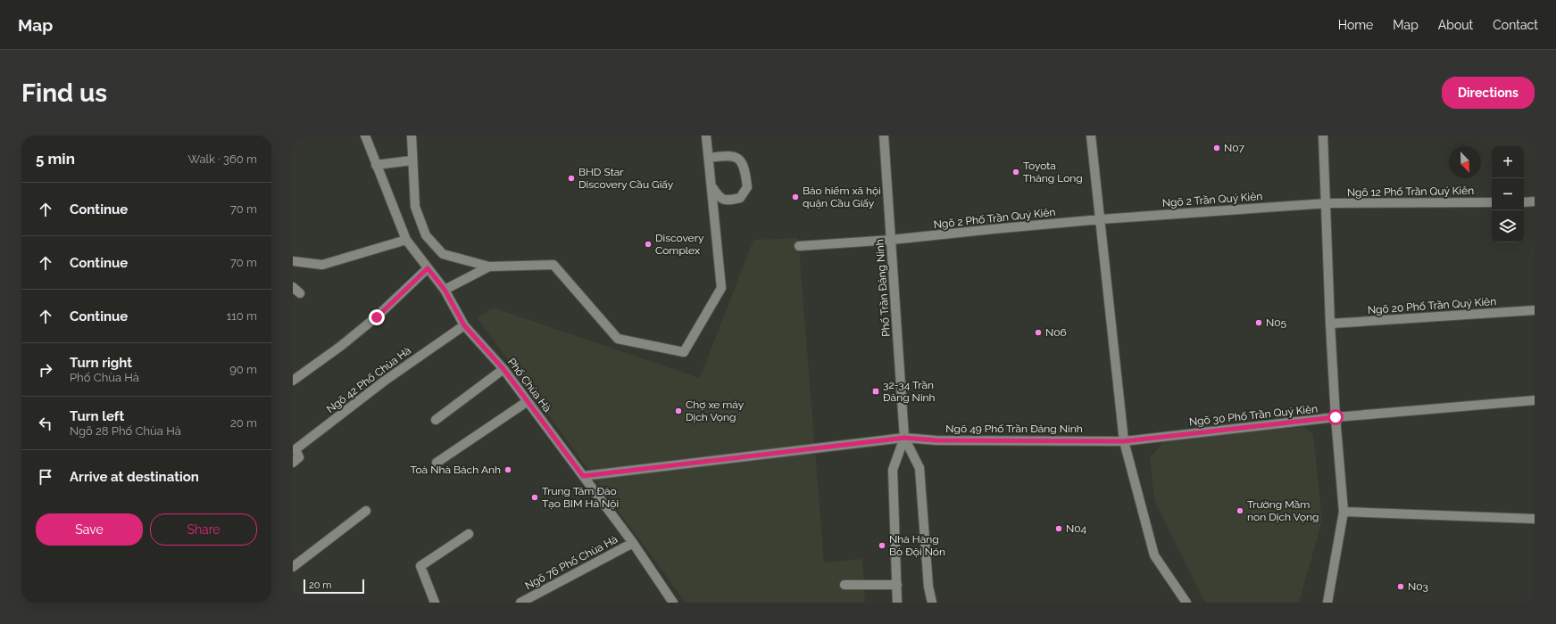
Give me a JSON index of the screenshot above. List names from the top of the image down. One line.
{"streets":{"street":["Ngõ 12 Phố Trần Quý Kiên","Ngõ 2 Trần Quý Kiên","Ngõ 2 Phố Trần Quý Kiên","Phố Trần Đăng Ninh","Ngõ 20 Phố Trần Quý Kiên","Ngõ 42 Phố Chùa Hà","Phố Chùa Hà","Ngõ 30 Phố Trần Quý Kiên","Ngõ 49 Phố Trần Đăng Ninh","Ngõ 76 Phố Chùa Hà"]},"crossings":[["Ngõ 12 Phố Trần Quý Kiên","Ngõ 2 Trần Quý Kiên"],["Ngõ 2 Trần Quý Kiên","Ngõ 2 Phố Trần Quý Kiên"],["Ngõ 2 Phố Trần Quý Kiên","Phố Trần Đăng Ninh"],["Phố Trần Đăng Ninh","Ngõ 49 Phố Trần Đăng Ninh"],["Ngõ 42 Phố Chùa Hà","Phố Chùa Hà"],["Phố Chùa Hà","Ngõ 49 Phố Trần Đăng Ninh"],["Phố Chùa Hà","Ngõ 76 Phố Chùa Hà"],["Ngõ 30 Phố Trần Quý Kiên","Ngõ 49 Phố Trần Đăng Ninh"]],"places":{"other":["N07","Toyota Thăng Long","BHD Star Discovery Cầu Giấy","Bảo hiểm xã hội quận Cầu Giấy","Discovery Complex","N05","N06","Chợ xe máy Dịch Vọng","Toà Nhà Bách Anh","Trung Tâm Đào Tạo BIM Hà Nội","Trường Mầm non Dịch Vọng","N04","Nhà Hàng Bò Đội Nón","N03"],"transit":["32-34 Trần Đăng Ninh"]},"scale_bar":"20 m","north":"bottom right","page":{"header":"Map","nav":["Home","Map","About","Contact"],"buttons":["Directions",["Save","Share"]],"title":"Find us","heading":["5 min","Walk · 360 m"],"map_buttons":["+","−"],"list":[["Continue","70 m"],["Continue","70 m"],["Continue","110 m"],["Turn right","Phố Chùa Hà","90 m"],["Turn left","Ngõ 28 Phố Chùa Hà","20 m"],"Arrive at destination"],"scale":"20 m"}}
